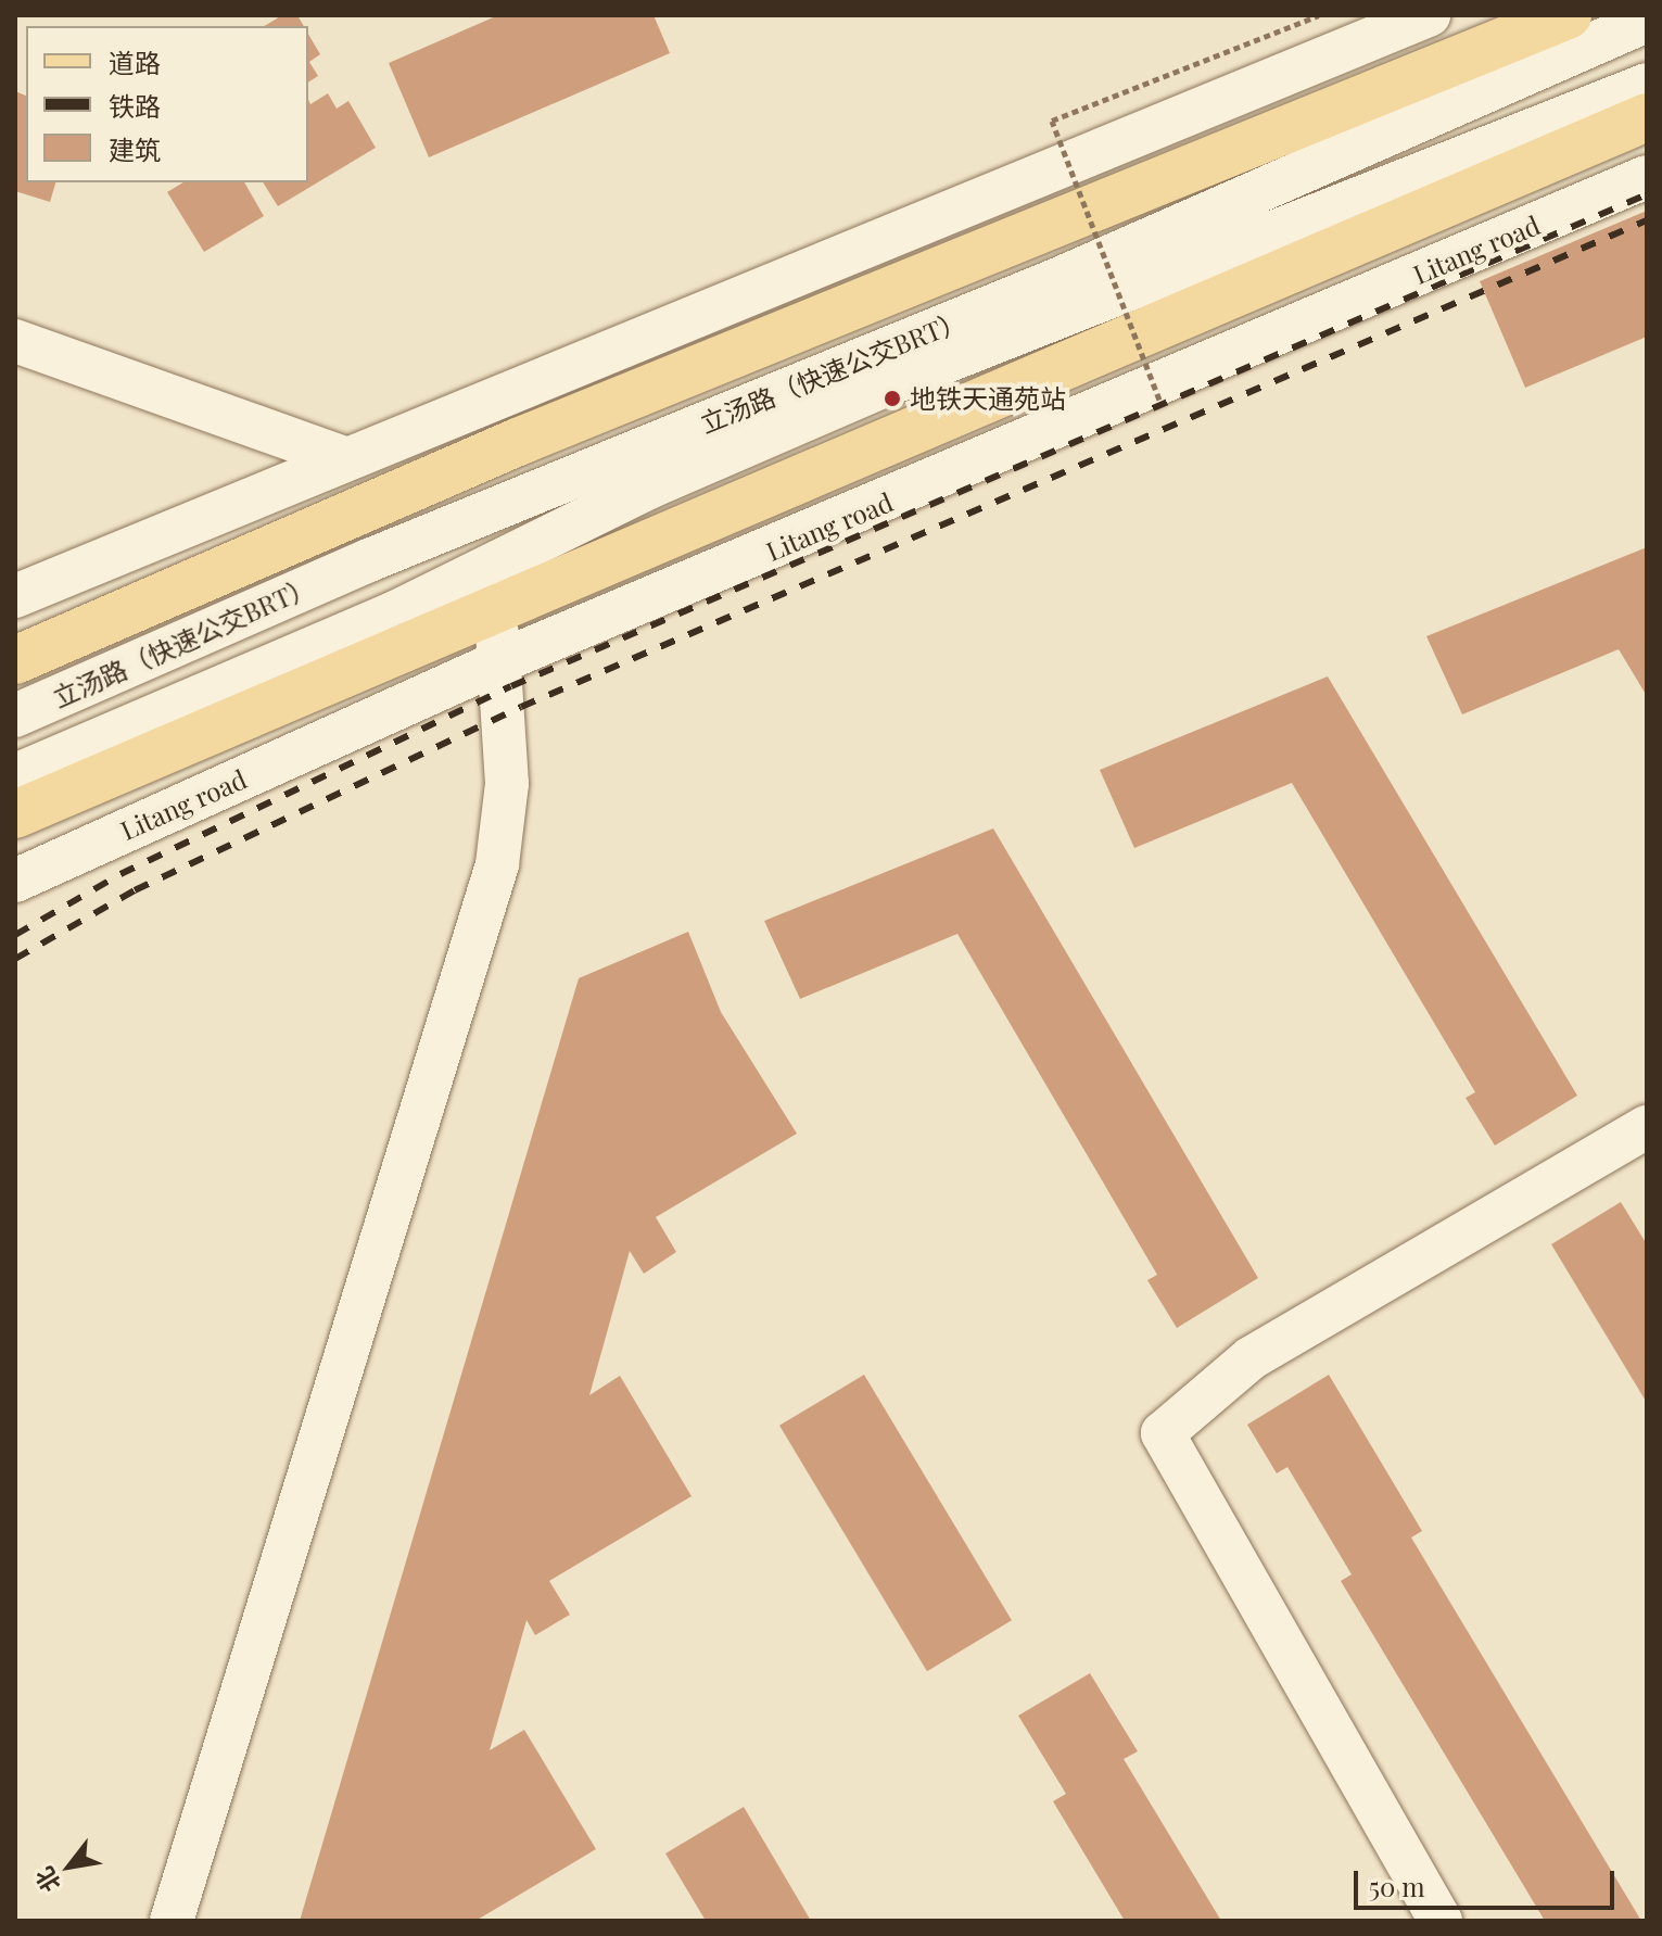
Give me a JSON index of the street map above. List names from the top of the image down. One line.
{"streets":{"street":["Litang road","立汤路（快速公交BRT）"]},"places":["地铁天通苑站"],"legend":["道路","铁路","建筑"],"scale_bar":"50 m","north":"bottom left"}
